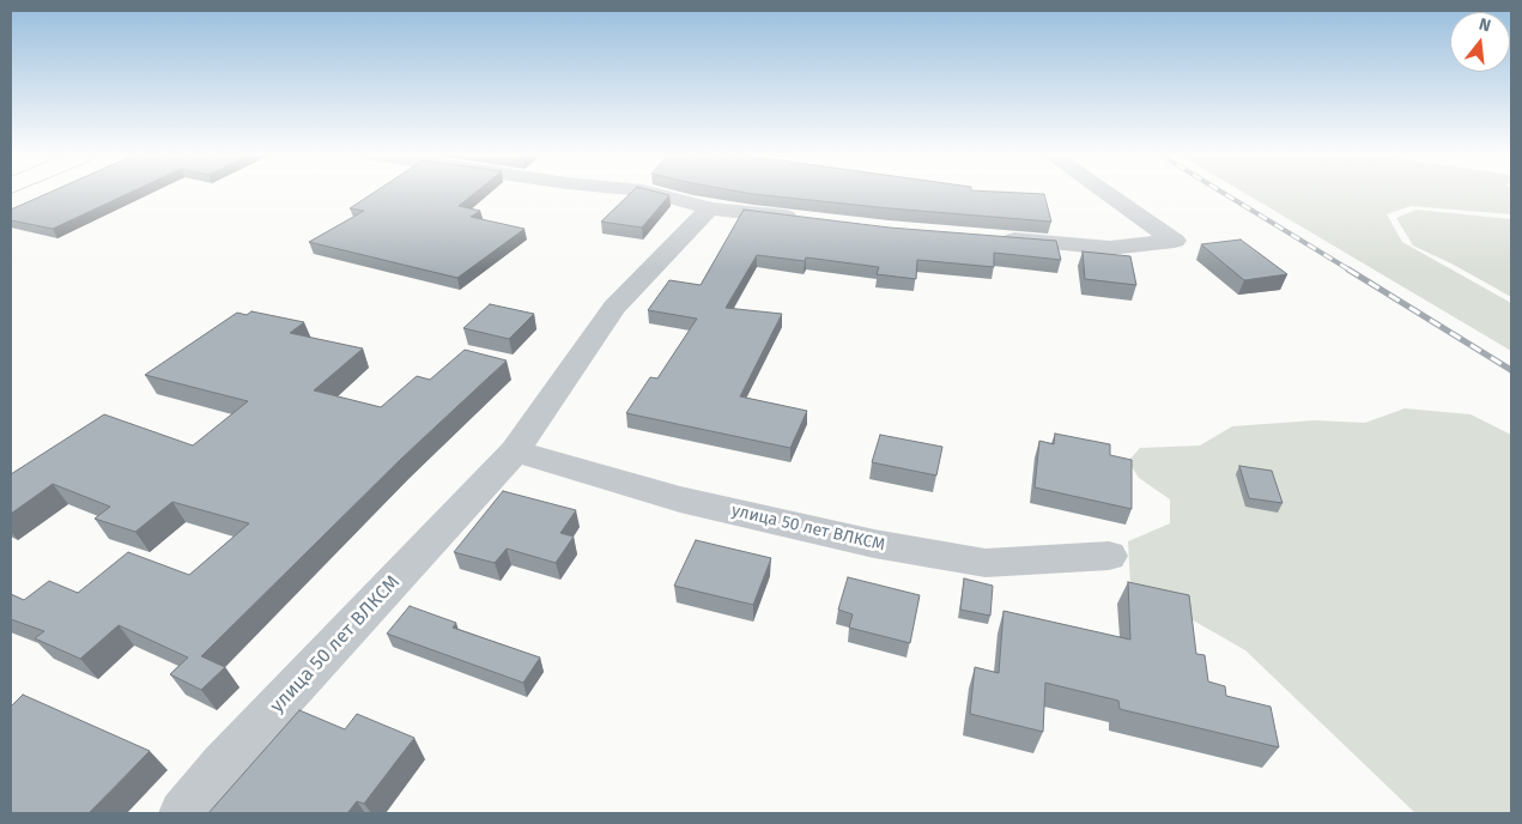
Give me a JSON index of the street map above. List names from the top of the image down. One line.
{"streets":{"street":["улица 50 лет ВЛКСМ"]},"north":"top"}
